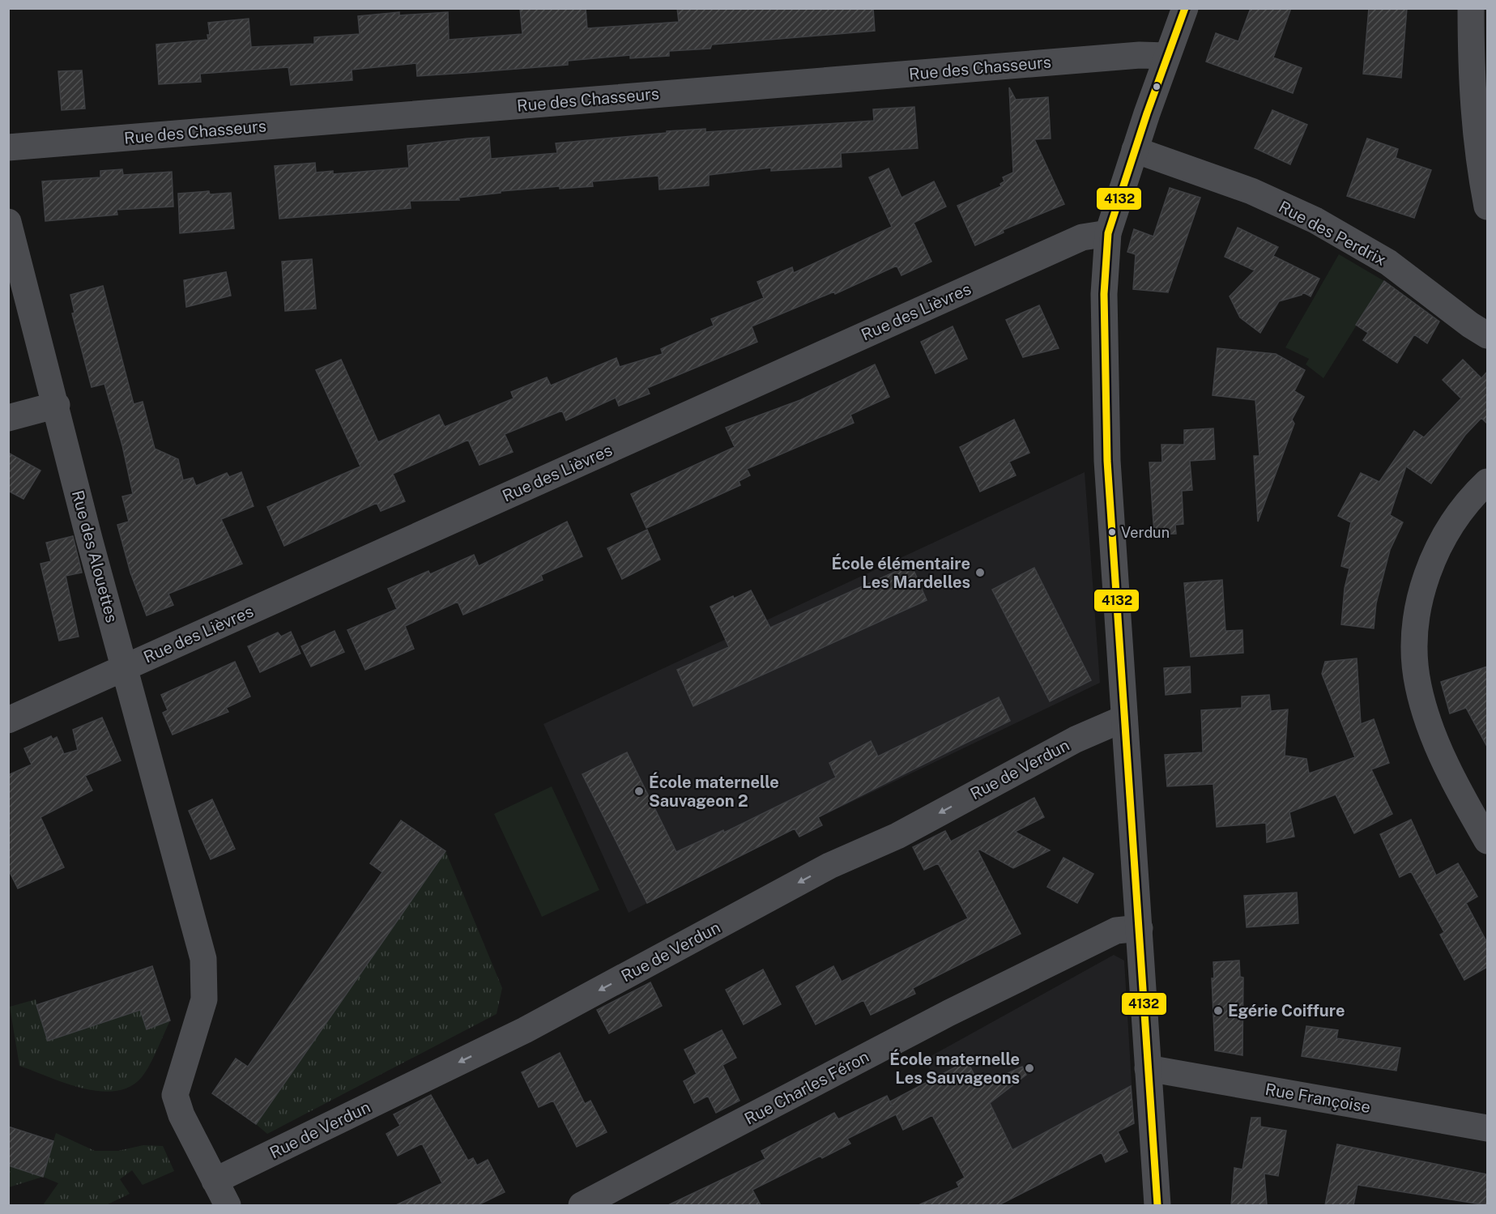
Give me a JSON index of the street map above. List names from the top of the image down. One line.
{"streets":{"street":["Rue des Chasseurs","Rue des Perdrix","Rue des Lièvres","Rue des Alouettes","Rue de Verdun","Rue Charles Féron","Rue Françoise"]},"crossings":[["Rue des Lièvres","Rue des Alouettes"],["Rue des Alouettes","Rue de Verdun"]],"one_way":["Rue de Verdun"],"places":["Verdun","École élémentaire Les Mardelles","École maternelle Sauvageon 2","Egérie Coiffure","École maternelle Les Sauvageons"],"lines":["transit line 4132"]}
